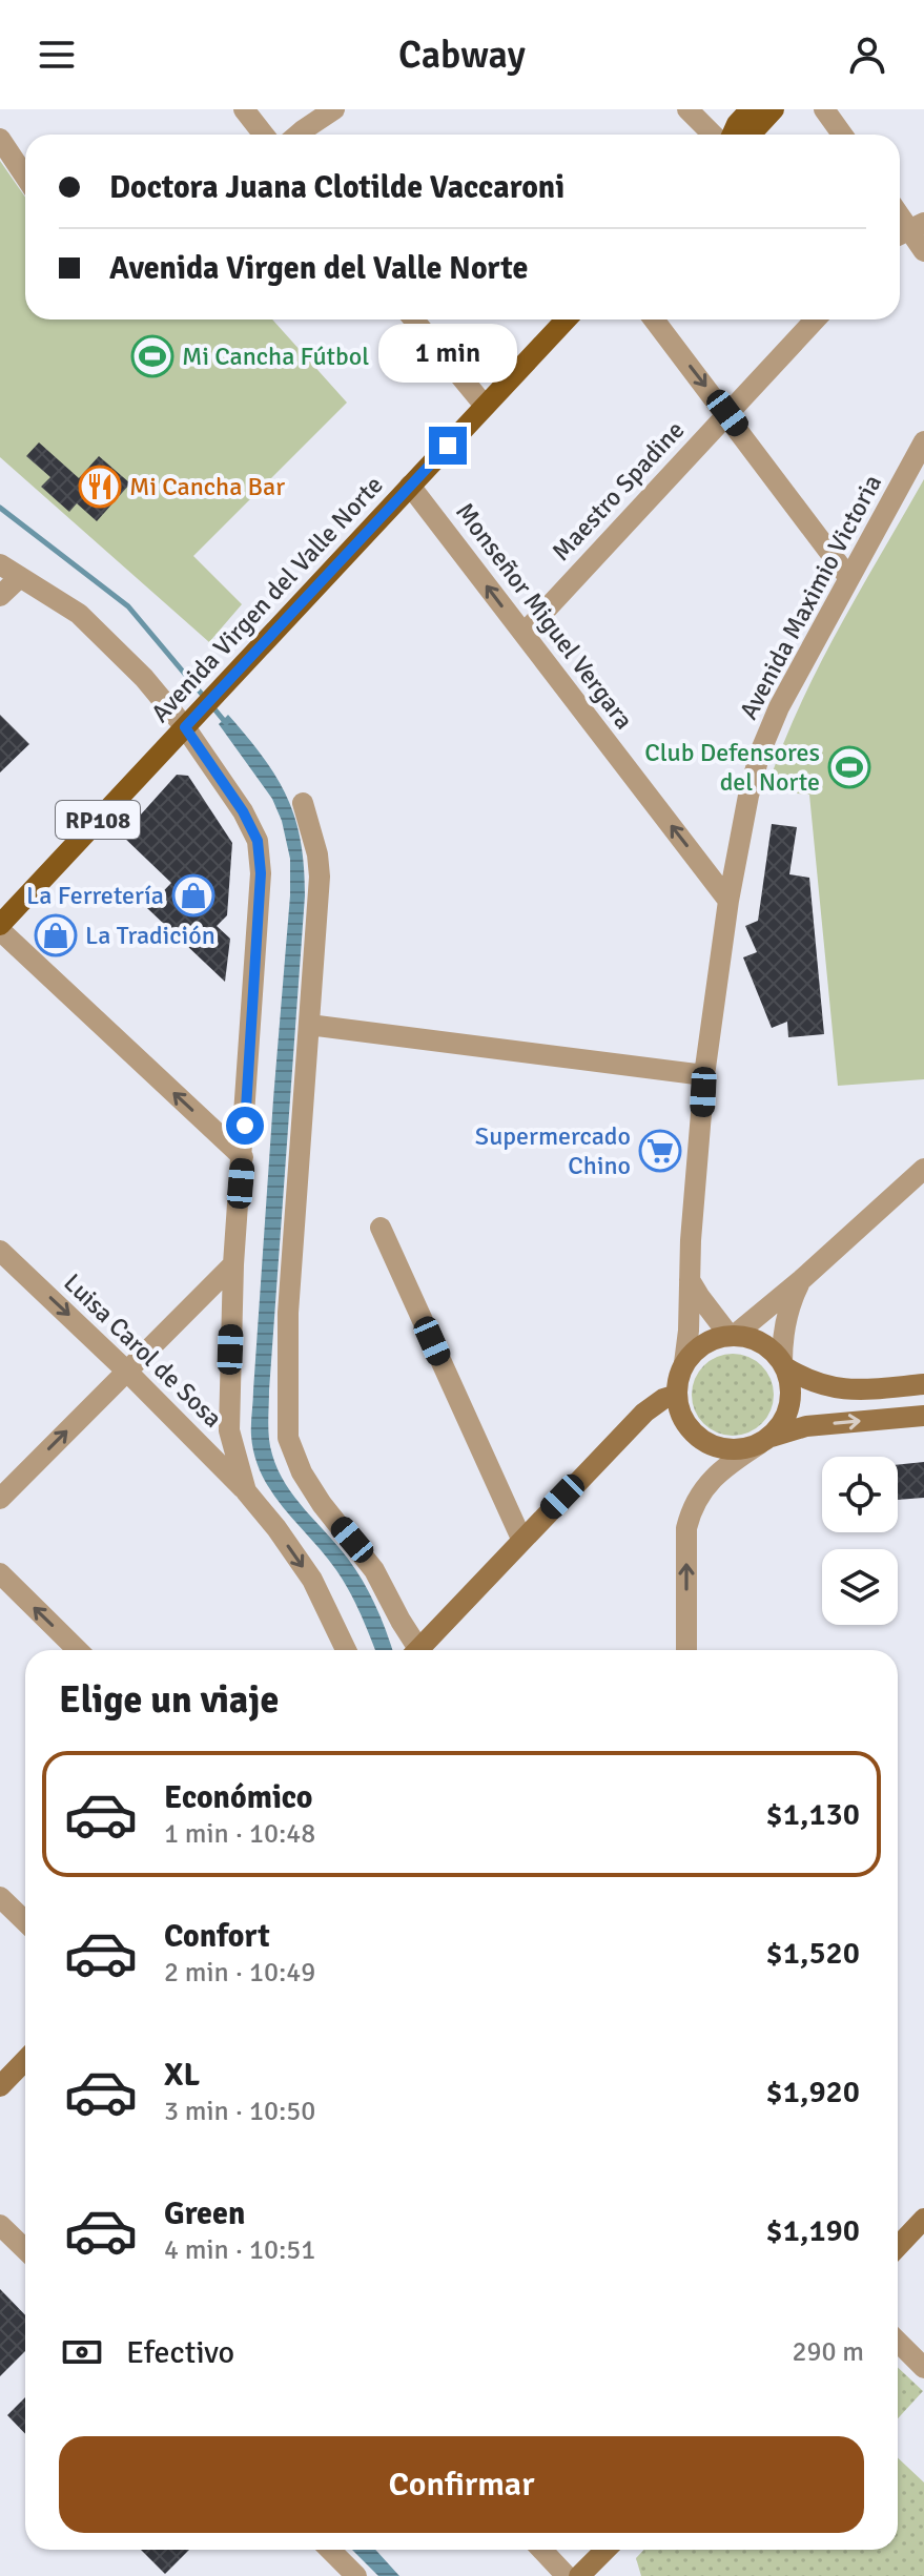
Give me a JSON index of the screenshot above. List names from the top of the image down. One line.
{"streets":{"main road":["Avenida Virgen del Valle Norte","RP108"],"street":["Maestro Spadine","Avenida Maximio Victoria","Monseñor Miguel Vergara","Luisa Carol de Sosa"]},"crossings":[["Maestro Spadine","Monseñor Miguel Vergara"],["Avenida Maximio Victoria","Monseñor Miguel Vergara"],["Avenida Virgen del Valle Norte","Monseñor Miguel Vergara"]],"one_way":["Monseñor Miguel Vergara","Luisa Carol de Sosa"],"places":{"sports":["Mi Cancha Fútbol","Club Defensores del Norte"],"restaurant":["Mi Cancha Bar"],"shop":["La Ferretería","La Tradición"],"supermarket":["Supermercado Chino"]},"page":{"header":"Cabway","banner":["Doctora Juana Clotilde Vaccaroni","Avenida Virgen del Valle Norte"],"bubble":"1 min","heading":"Elige un viaje","list":[{"name":"Económico","note":"1 min · 10:48","value":"$1,130"},{"name":"Confort","note":"2 min · 10:49","value":"$1,520"},{"name":"XL","note":"3 min · 10:50","value":"$1,920"},{"name":"Green","note":"4 min · 10:51","value":"$1,190"}],"pay":["Efectivo","290 m"],"buttons":"Confirmar"}}
